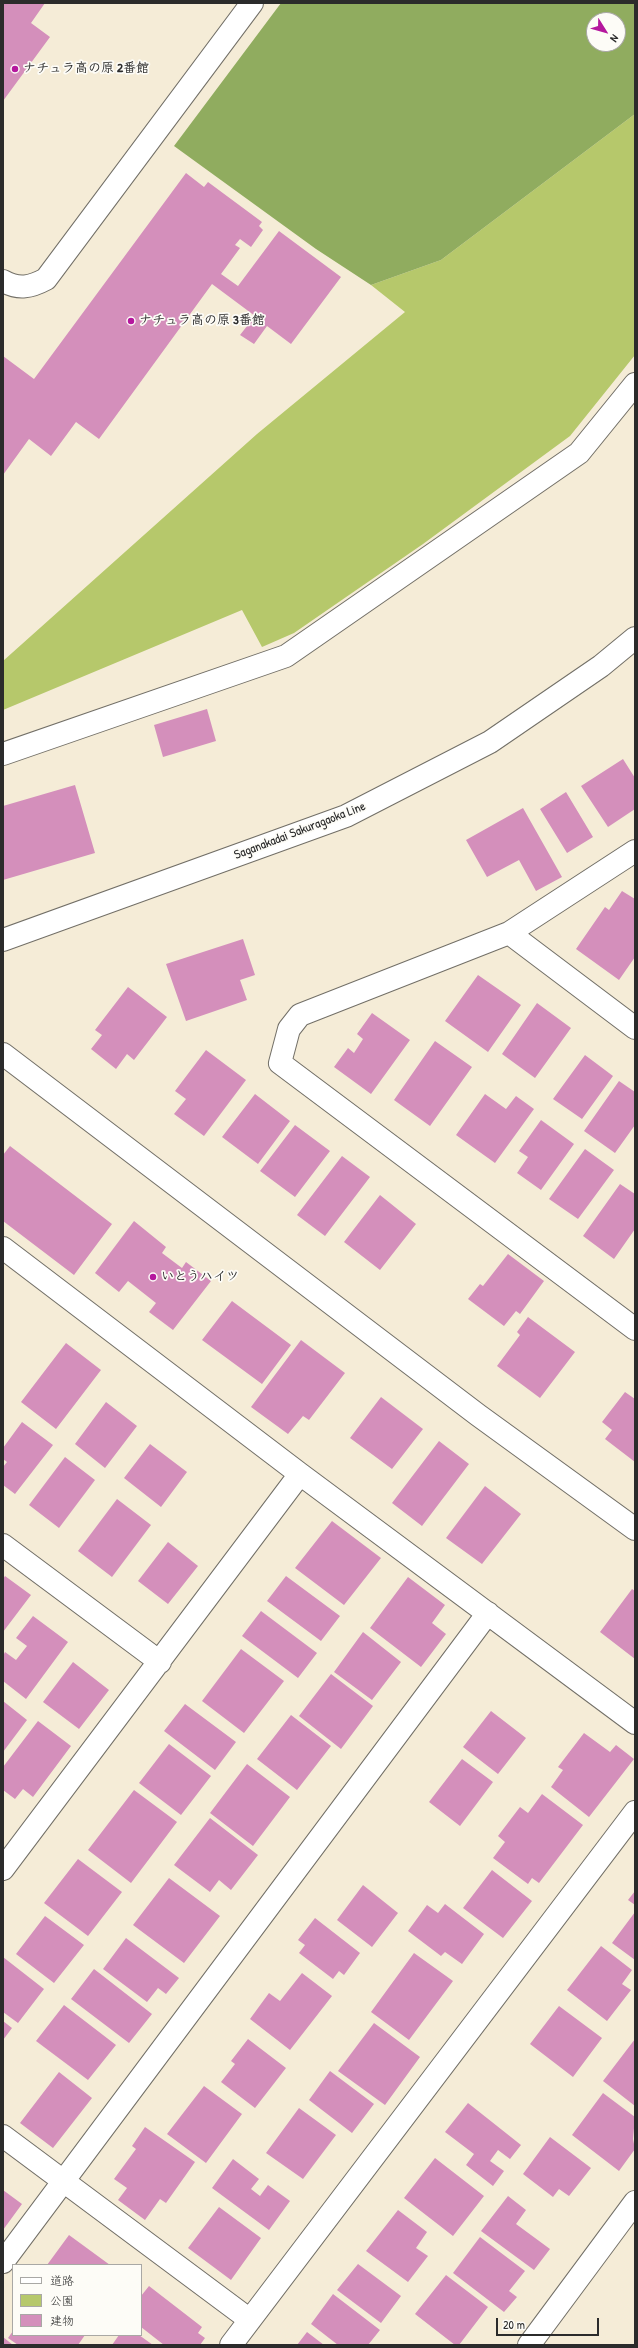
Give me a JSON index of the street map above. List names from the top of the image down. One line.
{"streets":{"street":["Saganakadai Sakuragaoka Line"]},"places":["ナチュラ高の原 2番館","ナチュラ高の原 3番館","いとうハイツ"],"legend":["道路","公園","建物"],"scale_bar":"20 m","north":"bottom right"}
